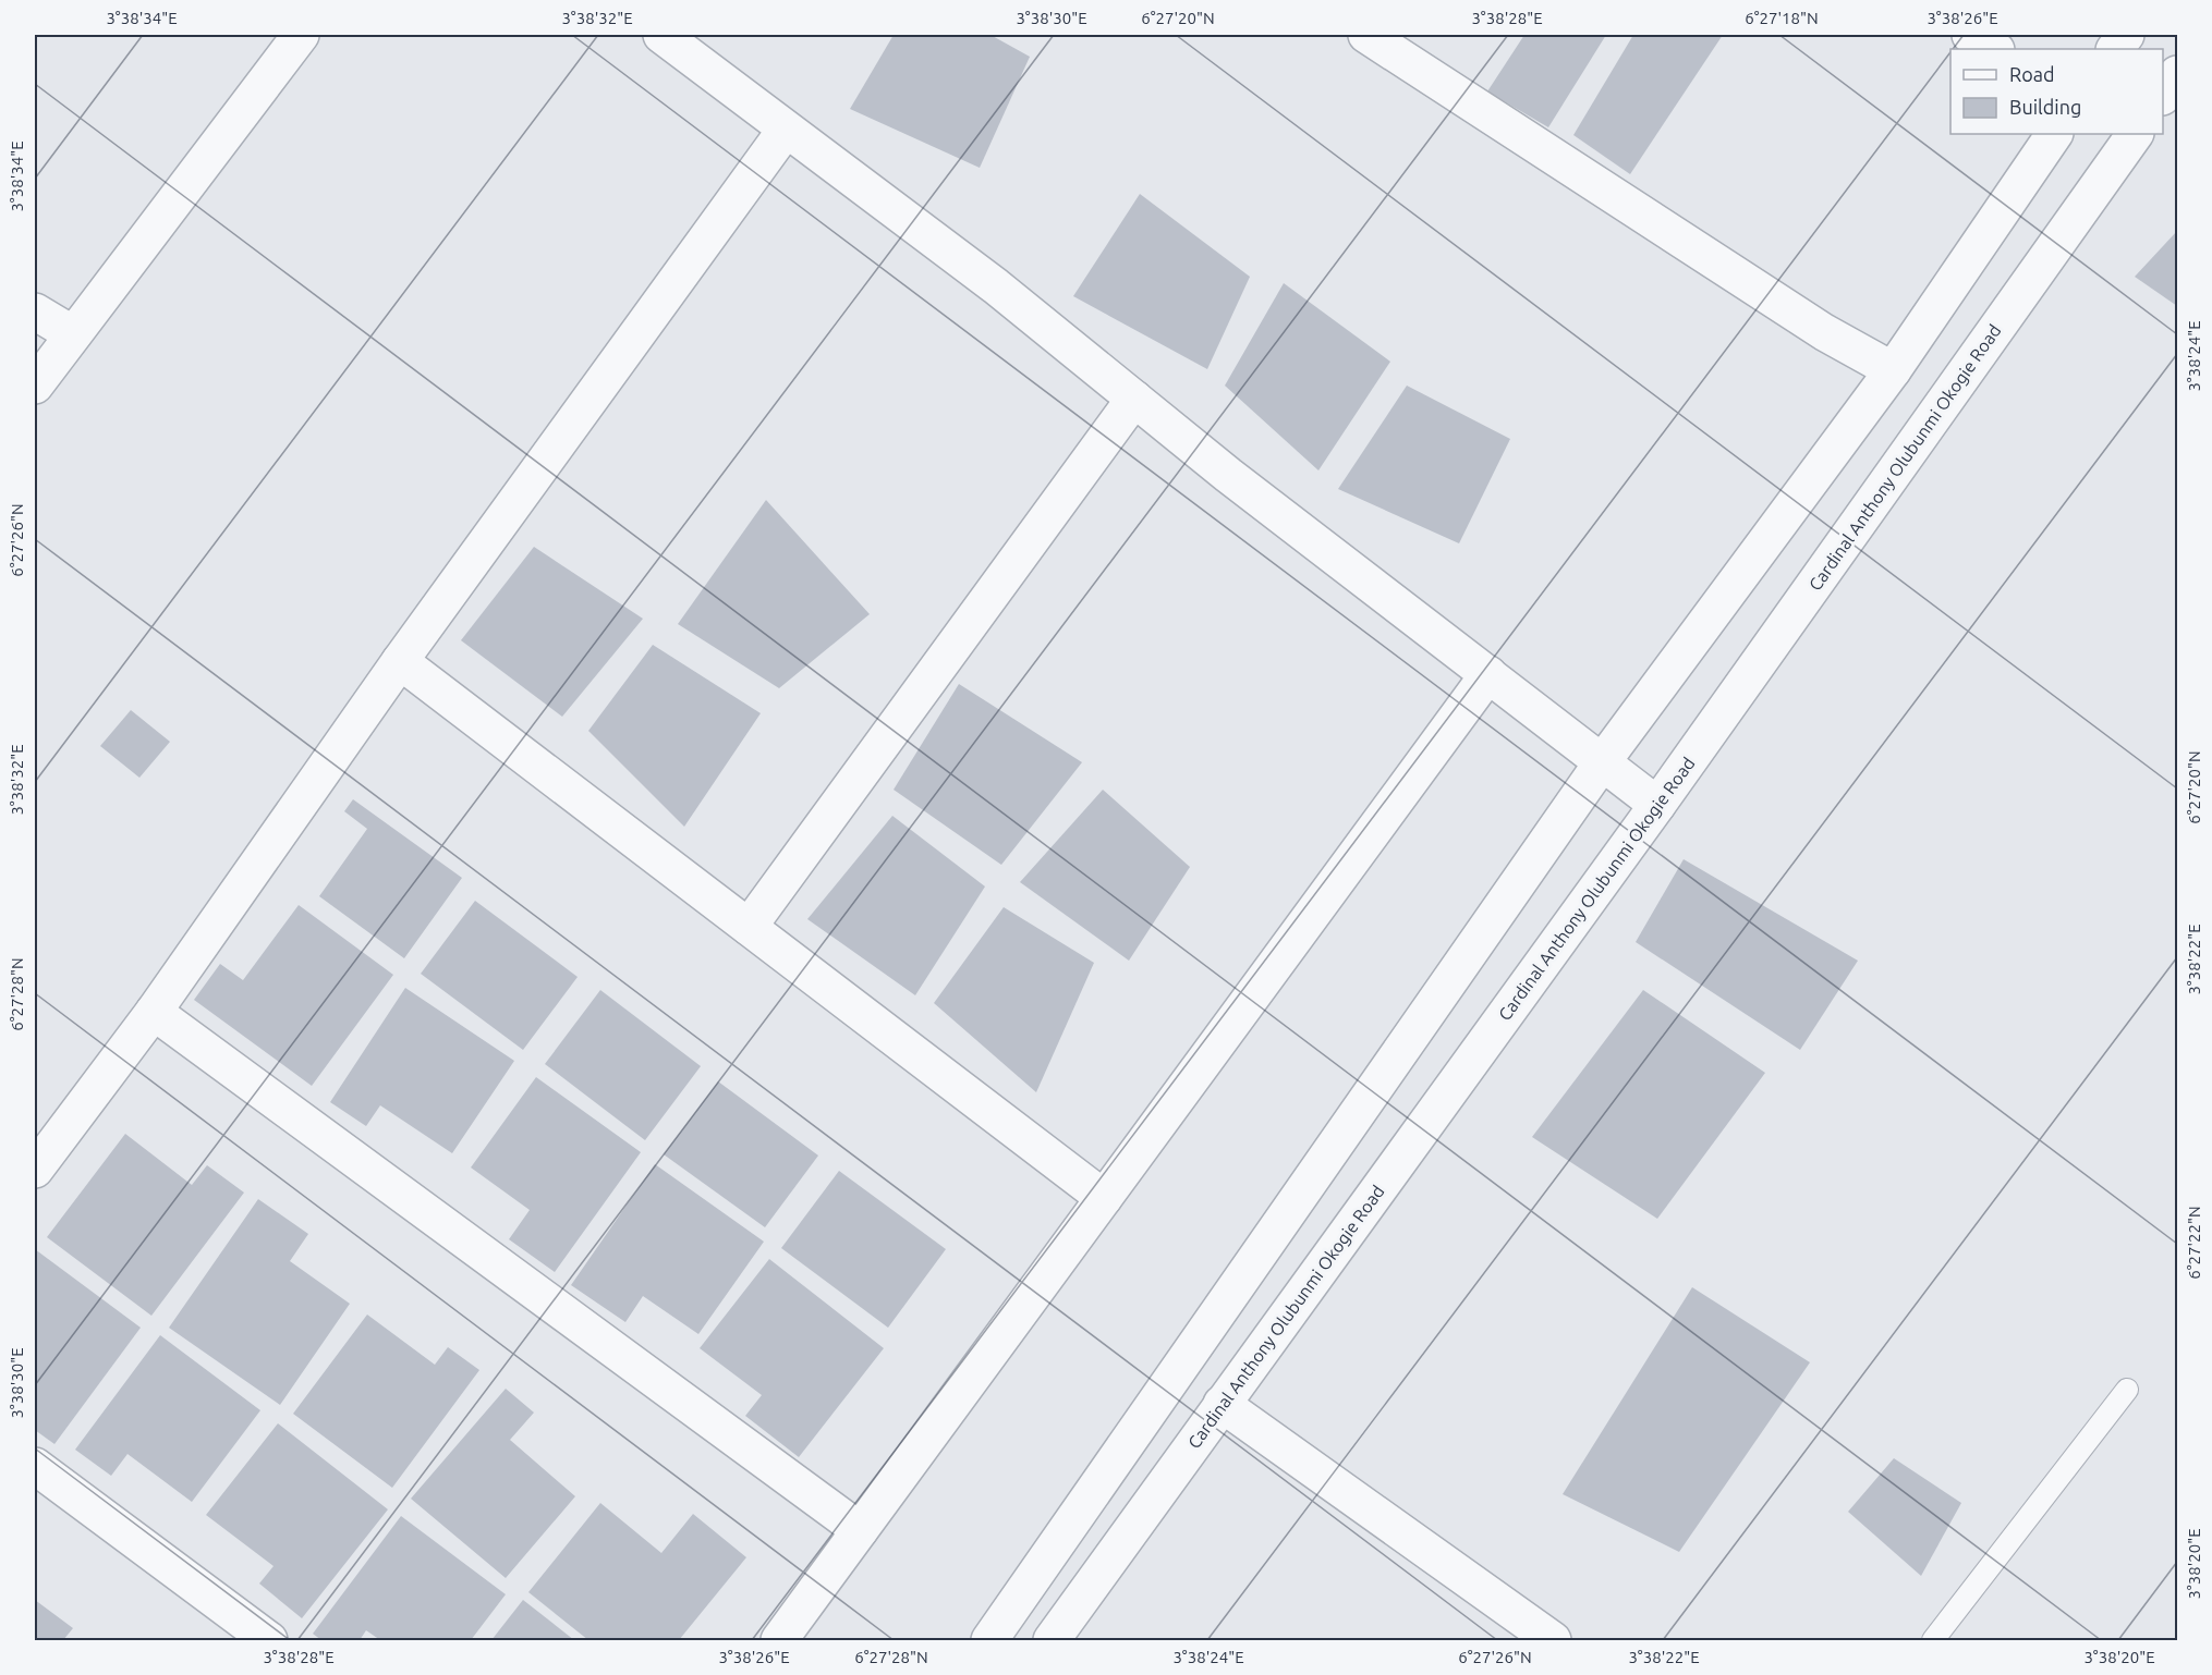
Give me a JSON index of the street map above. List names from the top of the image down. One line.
{"streets":{"street":["Cardinal Anthony Olubunmi Okogie Road"]},"legend":["Road","Building"],"coordinates":["3°38'34\"E","3°38'32\"E","3°38'30\"E","6°27'20\"N","3°38'28\"E","6°27'18\"N","3°38'26\"E","3°38'24\"E","6°27'26\"N","3°38'22\"E","6°27'28\"N","6°27'22\"N","3°38'20\"E"]}
